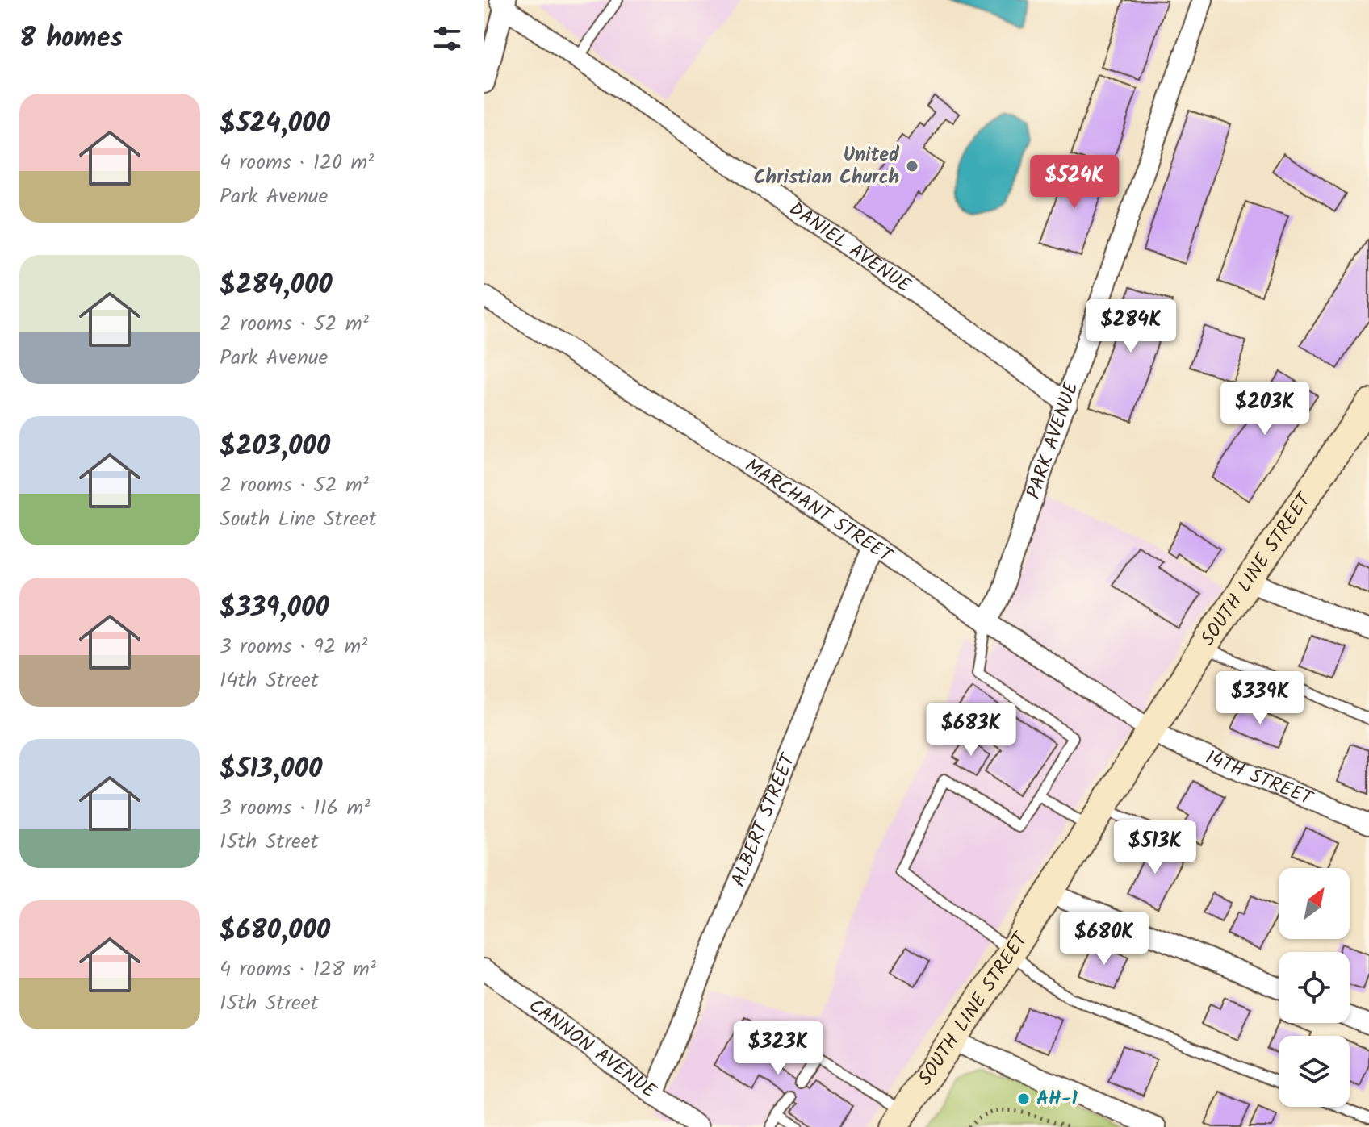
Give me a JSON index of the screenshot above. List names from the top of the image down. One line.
{"streets":{"main road":["SOUTH LINE STREET"],"street":["DANIEL AVENUE","PARK AVENUE","MARCHANT STREET","14TH STREET","ALBERT STREET","CANNON AVENUE"]},"crossings":[["DANIEL AVENUE","PARK AVENUE"],["PARK AVENUE","MARCHANT STREET"],["MARCHANT STREET","SOUTH LINE STREET"],["MARCHANT STREET","14TH STREET"],["MARCHANT STREET","ALBERT STREET"],["SOUTH LINE STREET","14TH STREET"],["ALBERT STREET","CANNON AVENUE"]],"places":["United Christian Church","AH-1"],"north":"top right","page":{"heading":"8 homes","list":[{"name":"$524,000","note":"4 rooms · 120 m² · Park Avenue"},{"name":"$284,000","note":"2 rooms · 52 m² · Park Avenue"},{"name":"$203,000","note":"2 rooms · 52 m² · South Line Street"},{"name":"$339,000","note":"3 rooms · 92 m² · 14th Street"},{"name":"$513,000","note":"3 rooms · 116 m² · 15th Street"},{"name":"$680,000","note":"4 rooms · 128 m² · 15th Street"}],"price":["$524K","$284K","$203K","$339K","$683K","$513K","$680K","$323K"]}}
